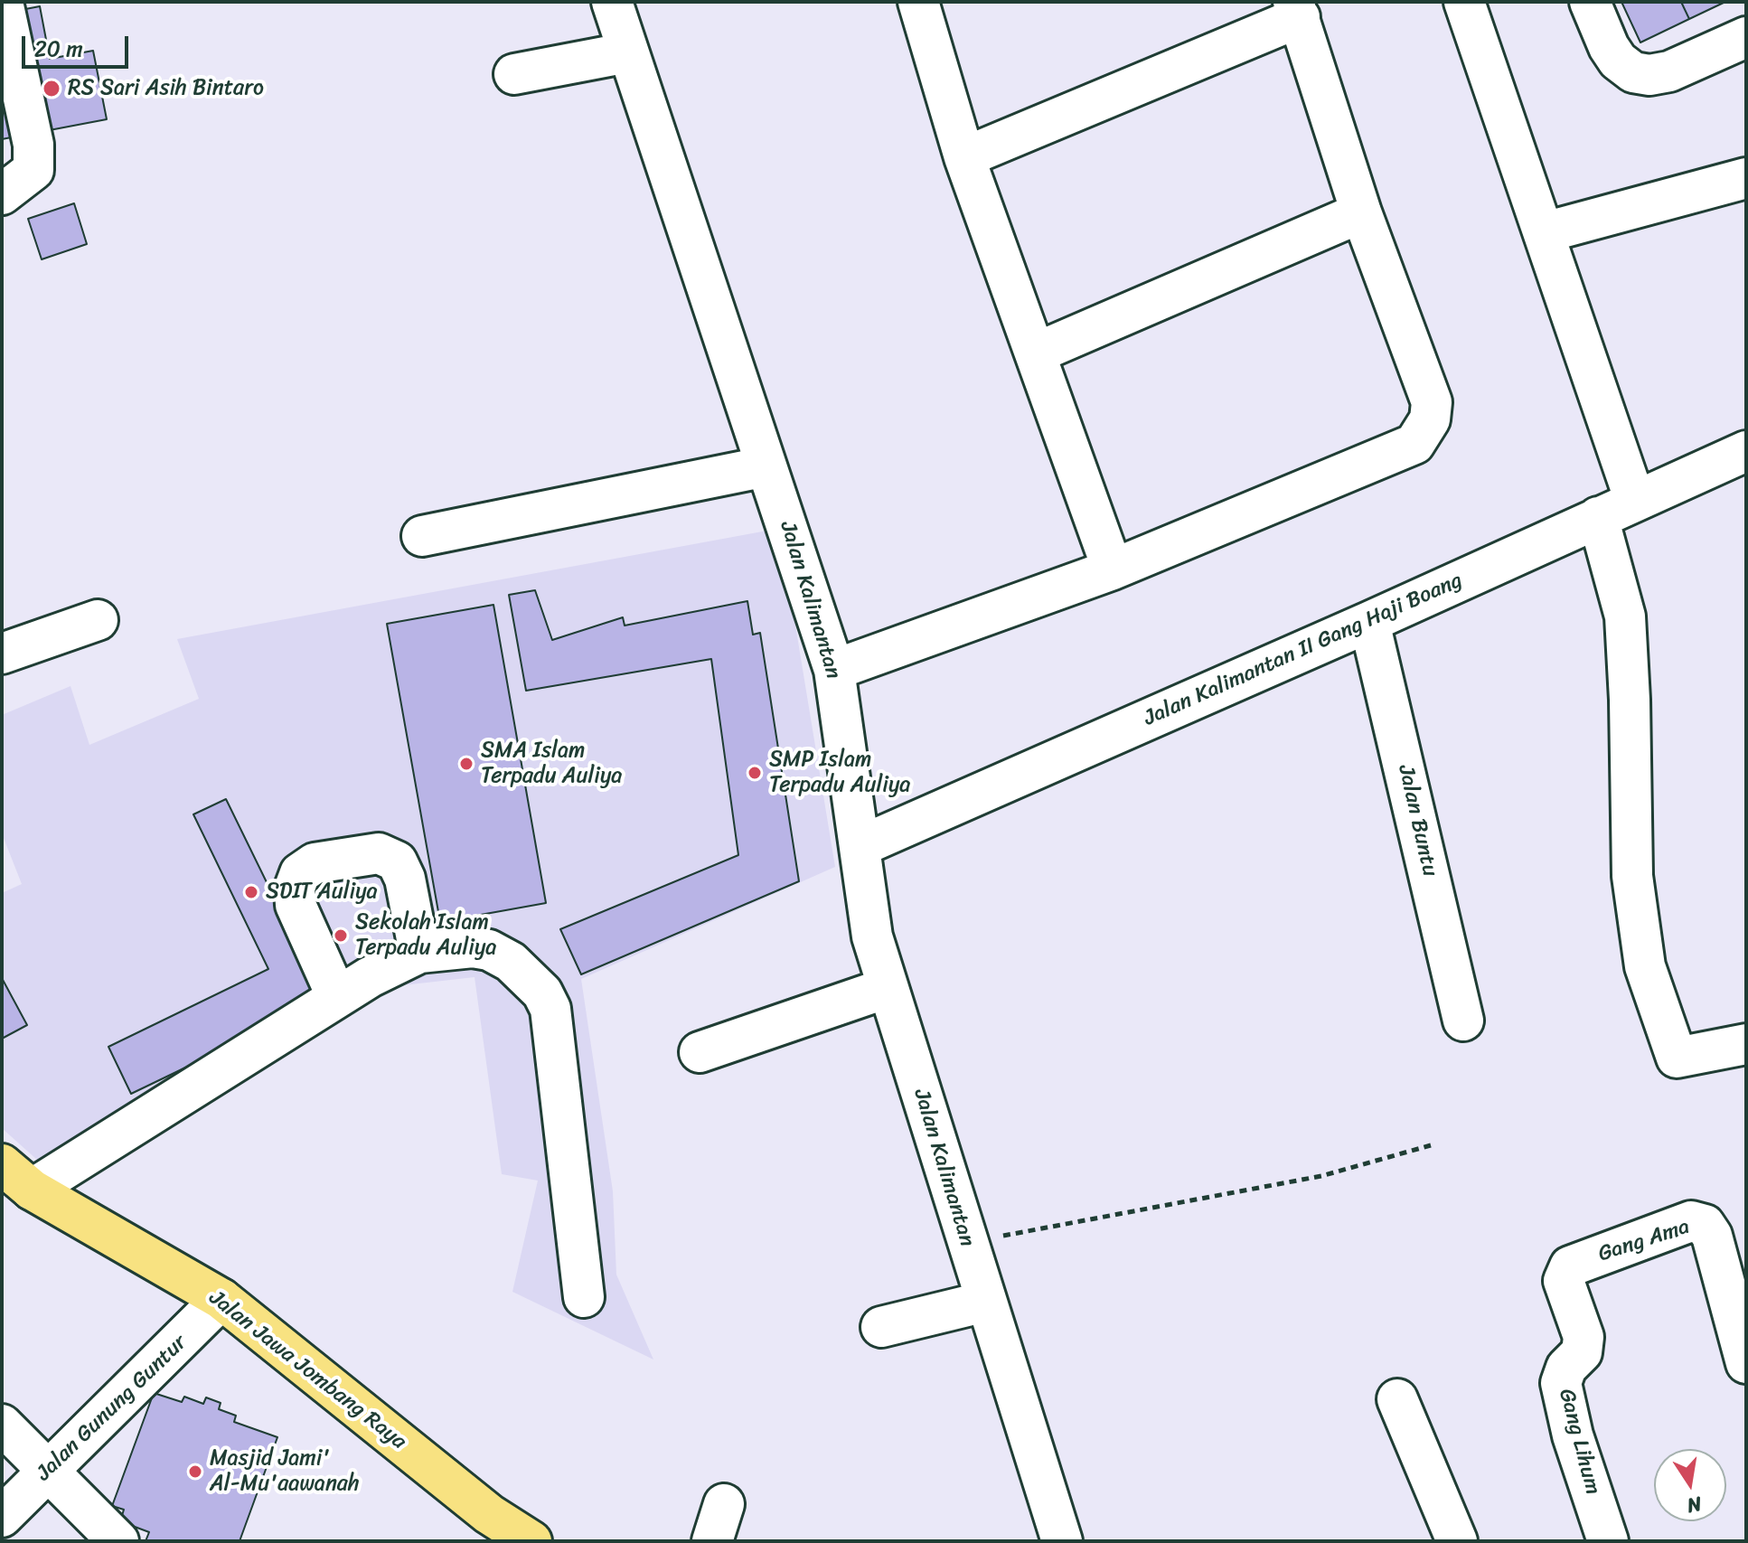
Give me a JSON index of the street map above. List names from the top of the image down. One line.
{"streets":{"main road":["Jalan Jawa Jombang Raya"],"street":["Jalan Kalimantan","Jalan Kalimantan II Gang Haji Boang","Jalan Buntu","Gang Ama","Jalan Gunung Guntur","Gang Lihum"]},"crossings":[["Jalan Kalimantan","Jalan Kalimantan II Gang Haji Boang"],["Jalan Kalimantan II Gang Haji Boang","Jalan Buntu"],["Gang Ama","Gang Lihum"],["Jalan Jawa Jombang Raya","Jalan Gunung Guntur"]],"places":["RS Sari Asih Bintaro","SMA Islam Terpadu Auliya","SMP Islam Terpadu Auliya","SDIT Auliya","Sekolah Islam Terpadu Auliya","Masjid Jami' Al-Mu'aawanah"],"scale_bar":"20 m","north":"bottom"}
